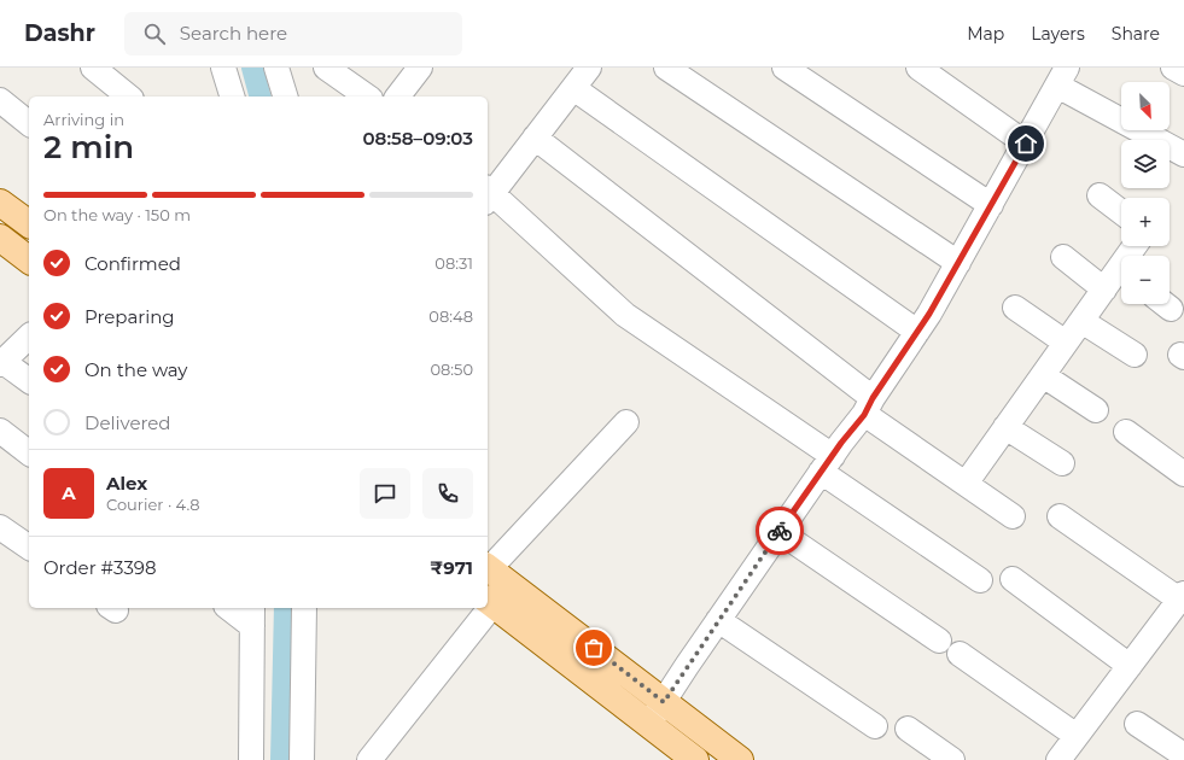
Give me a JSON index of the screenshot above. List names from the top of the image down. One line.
{"north":"bottom right","page":{"header":"Dashr","search":"Search here","nav":["Map","Layers","Share"],"map_buttons":["+","−"],"heading":["2 min","Arriving in","08:58–09:03"],"panel":["Alex","Courier · 4.8","Order #3398","₹971"],"bar":"On the way · 150 m","list":[["Confirmed","08:31"],["Preparing","08:48"],["On the way","08:50"],"Delivered"],"round":"A"}}
